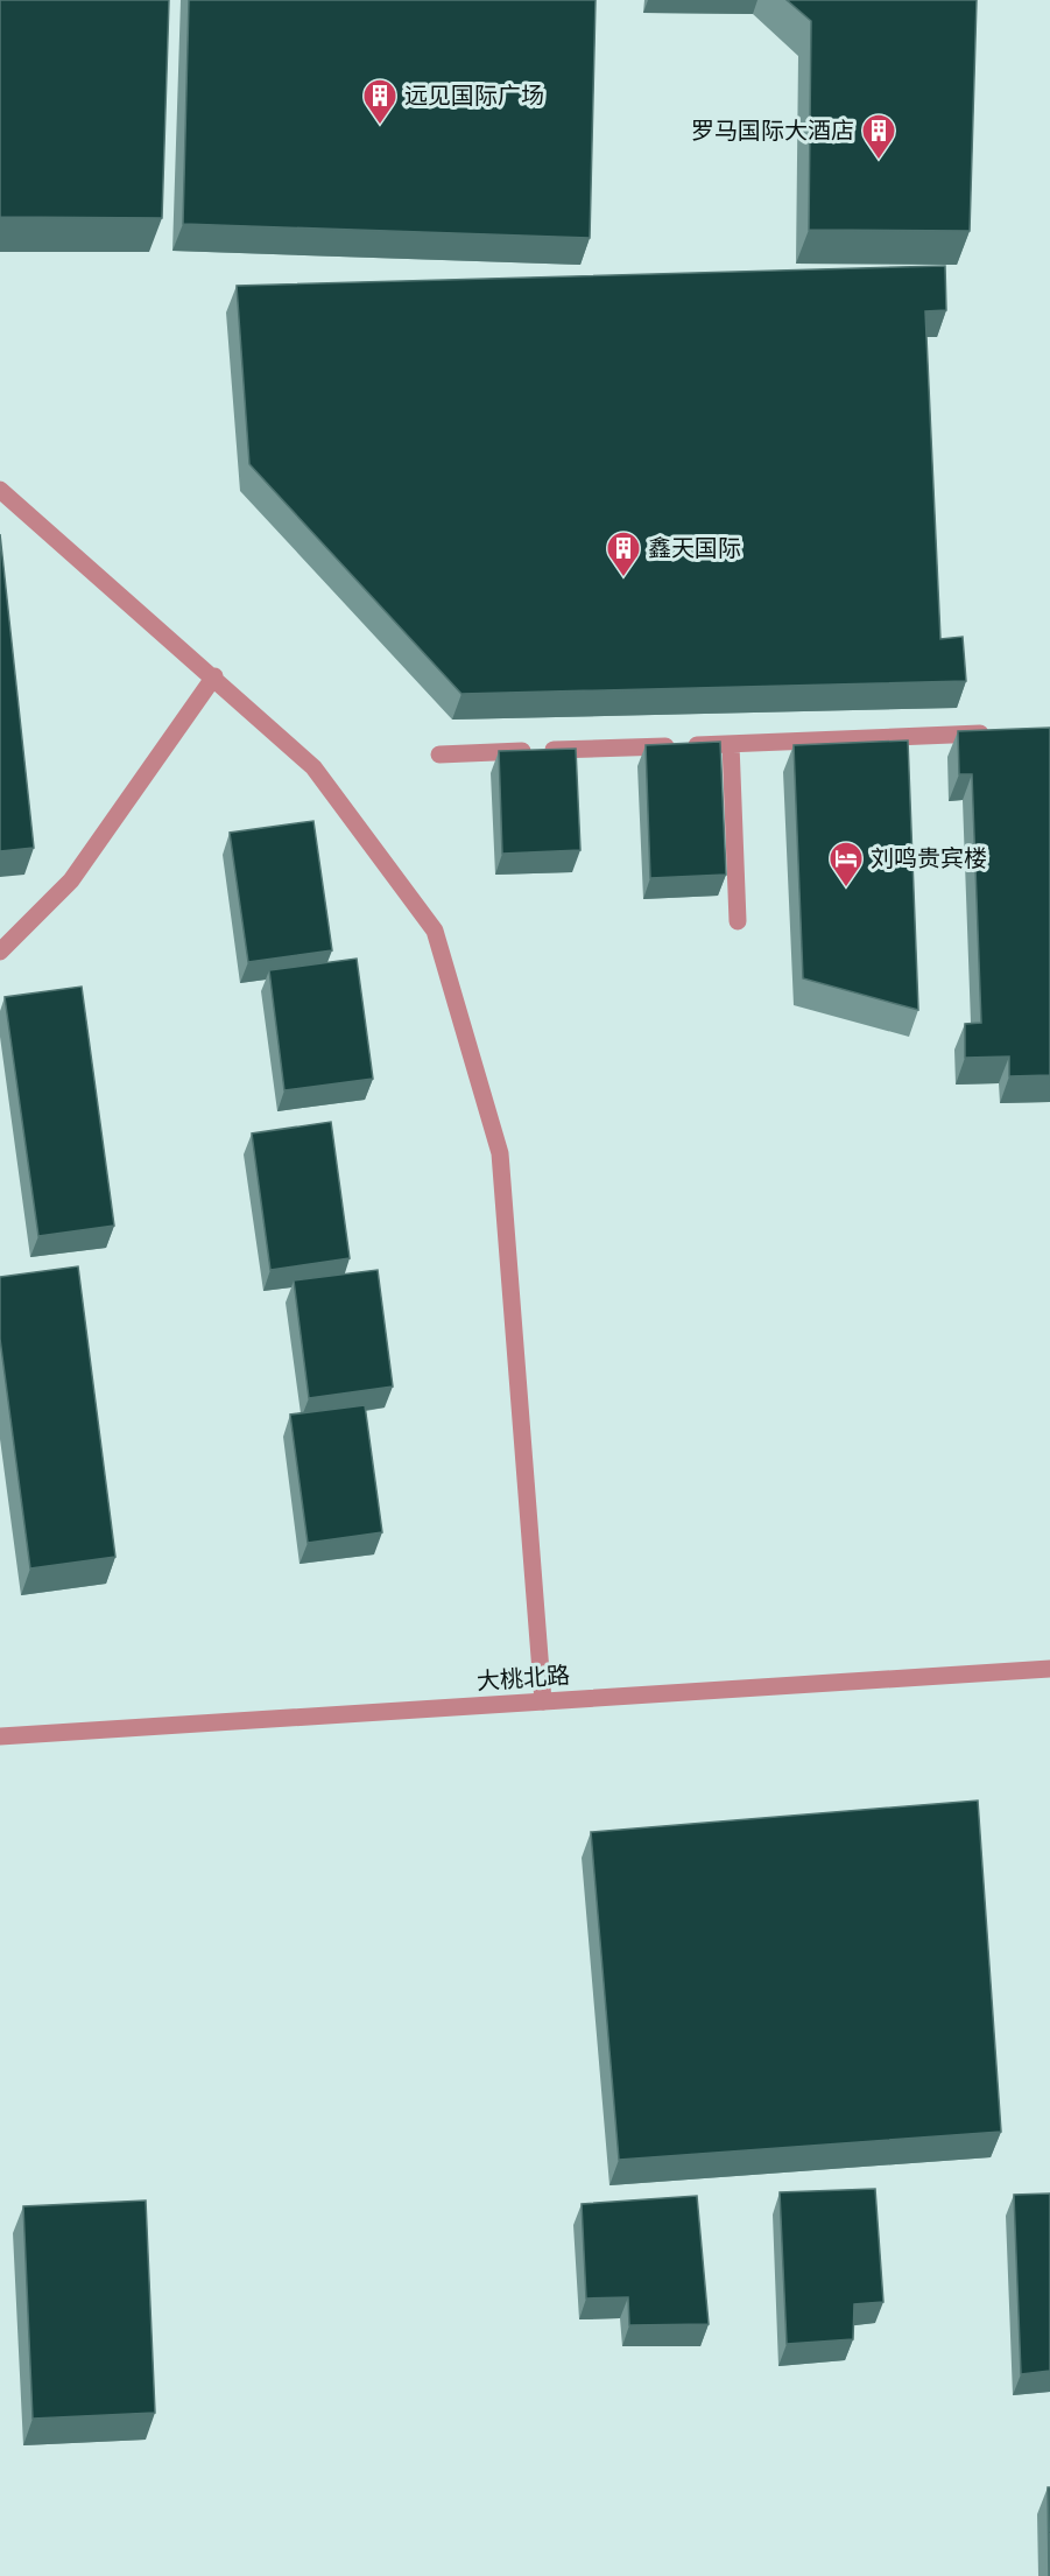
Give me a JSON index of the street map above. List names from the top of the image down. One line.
{"streets":{"street":["大桃北路"]},"places":{"building":["远见国际广场","罗马国际大酒店","鑫天国际"],"hotel":["刘鸣贵宾楼"]}}
